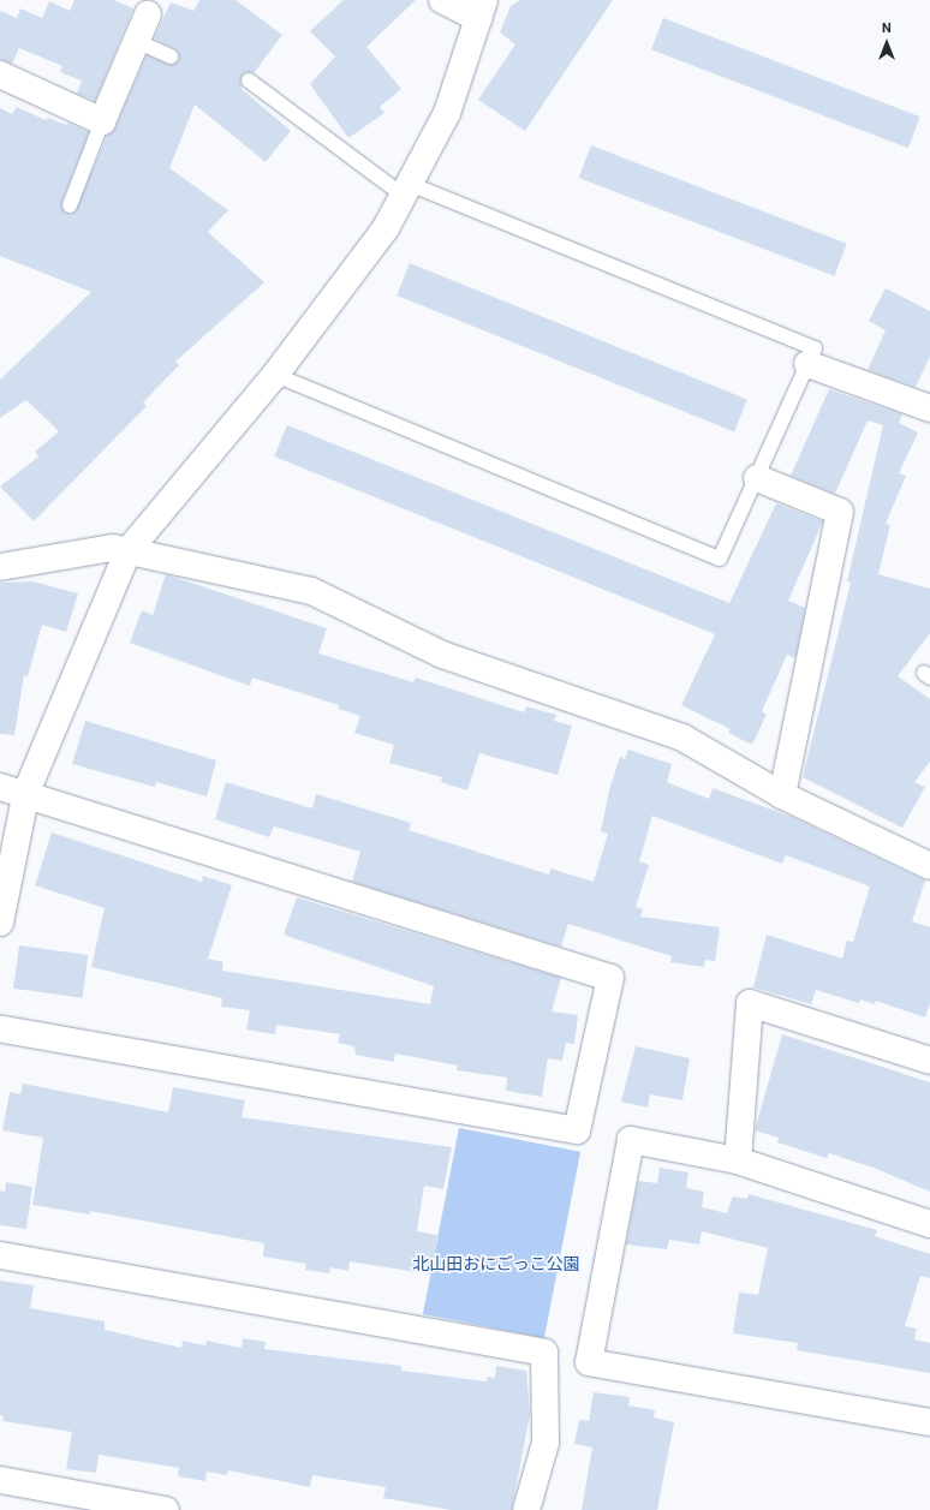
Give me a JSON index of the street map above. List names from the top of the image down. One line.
{"parks":["北山田おにごっこ公園"],"north":"top"}
